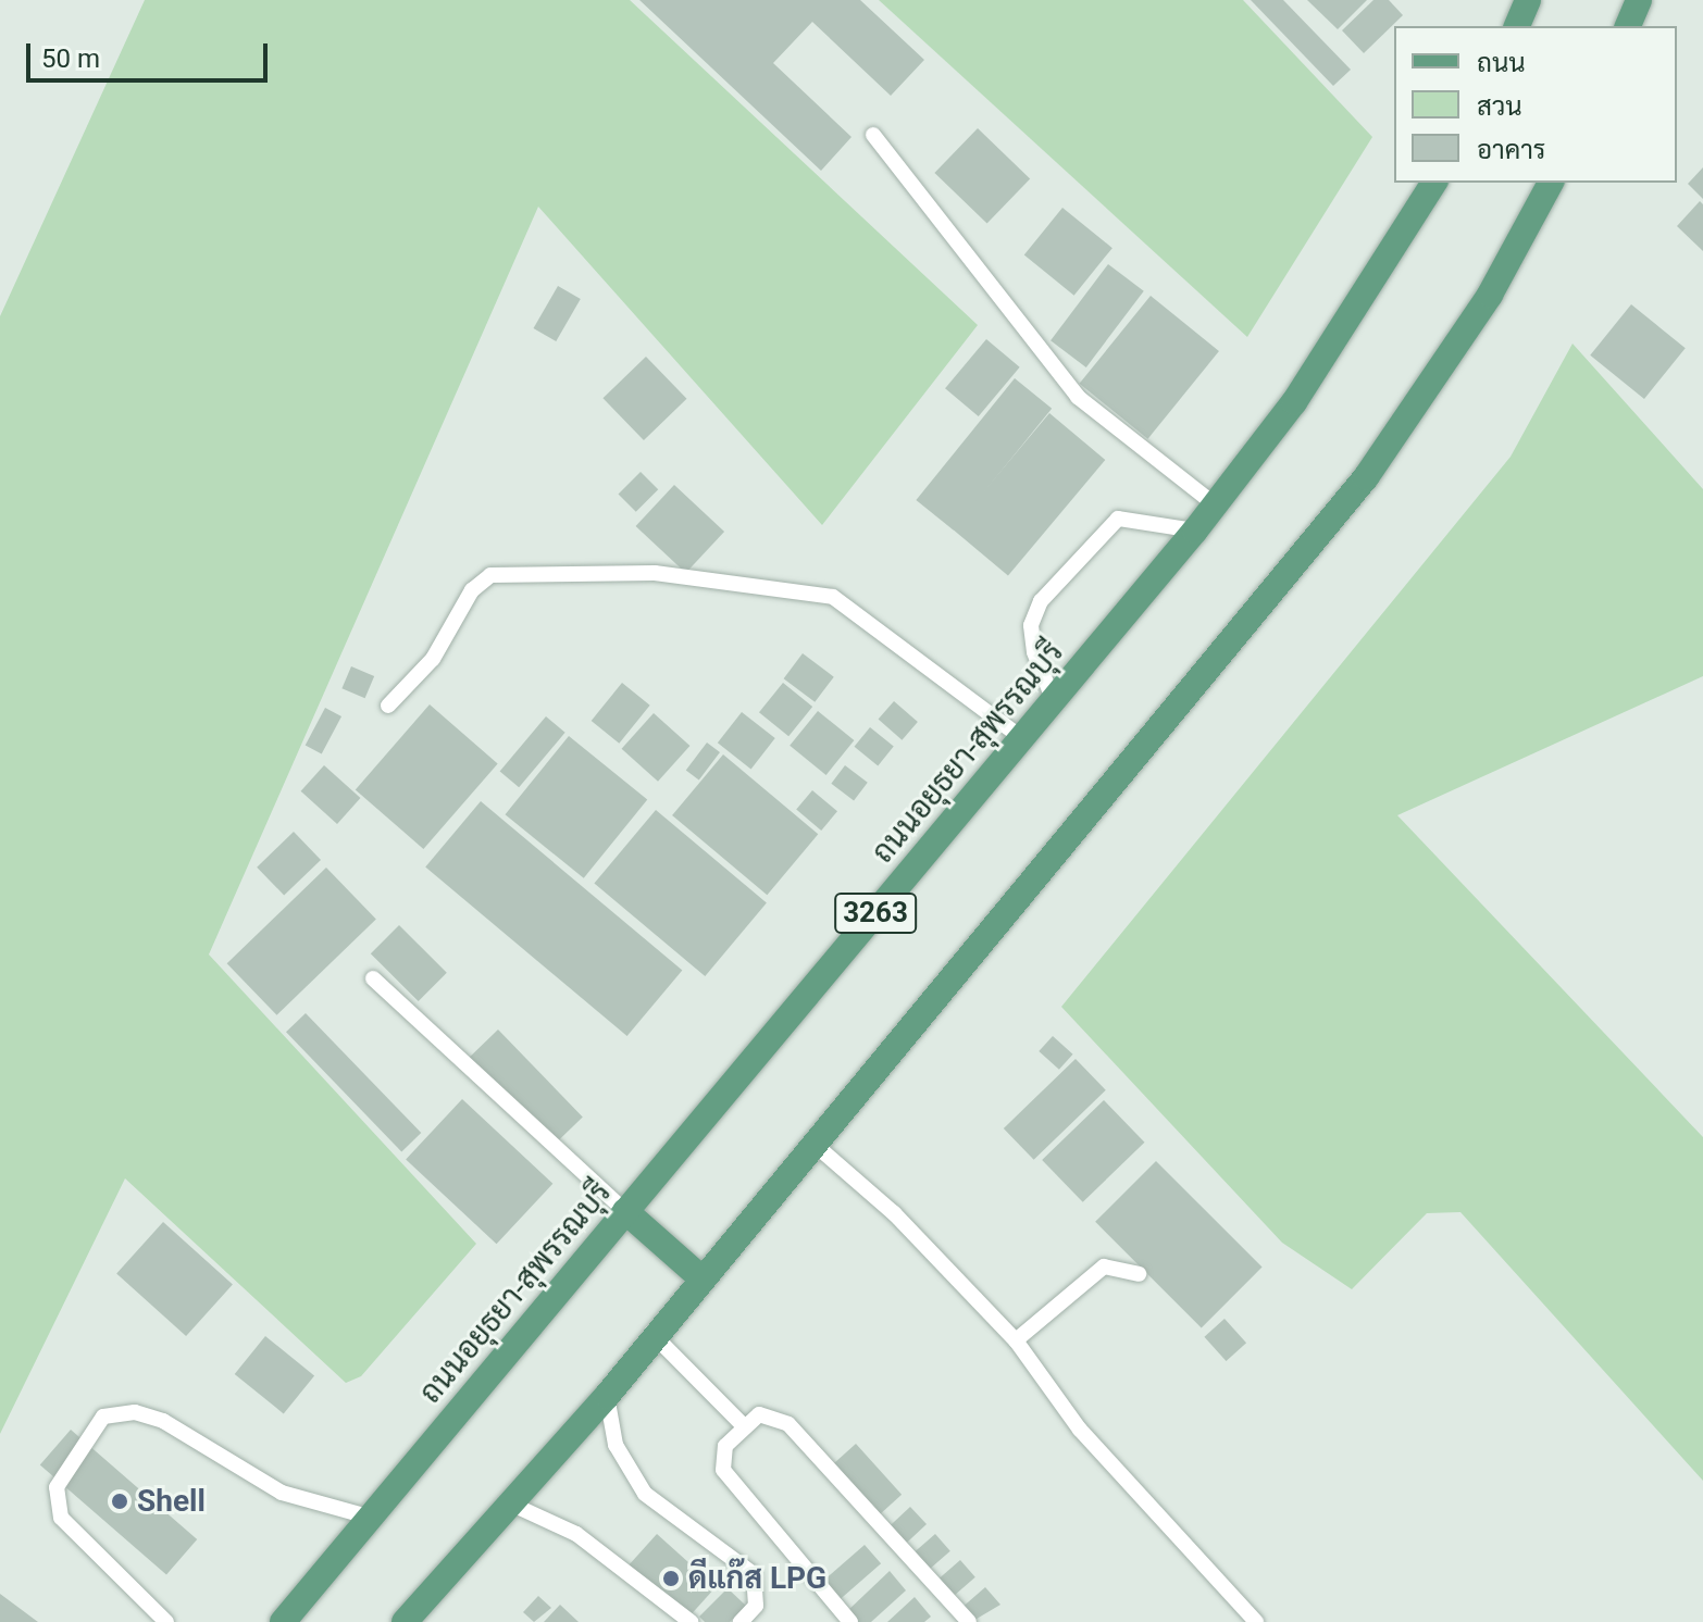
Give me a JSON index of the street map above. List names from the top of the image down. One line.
{"streets":{"main road":["ถนนอยุธยา-สุพรรณบุรี","3263"]},"places":["Shell","ดีแก๊ส LPG"],"legend":["ถนน","สวน","อาคาร"],"scale_bar":"50 m"}
